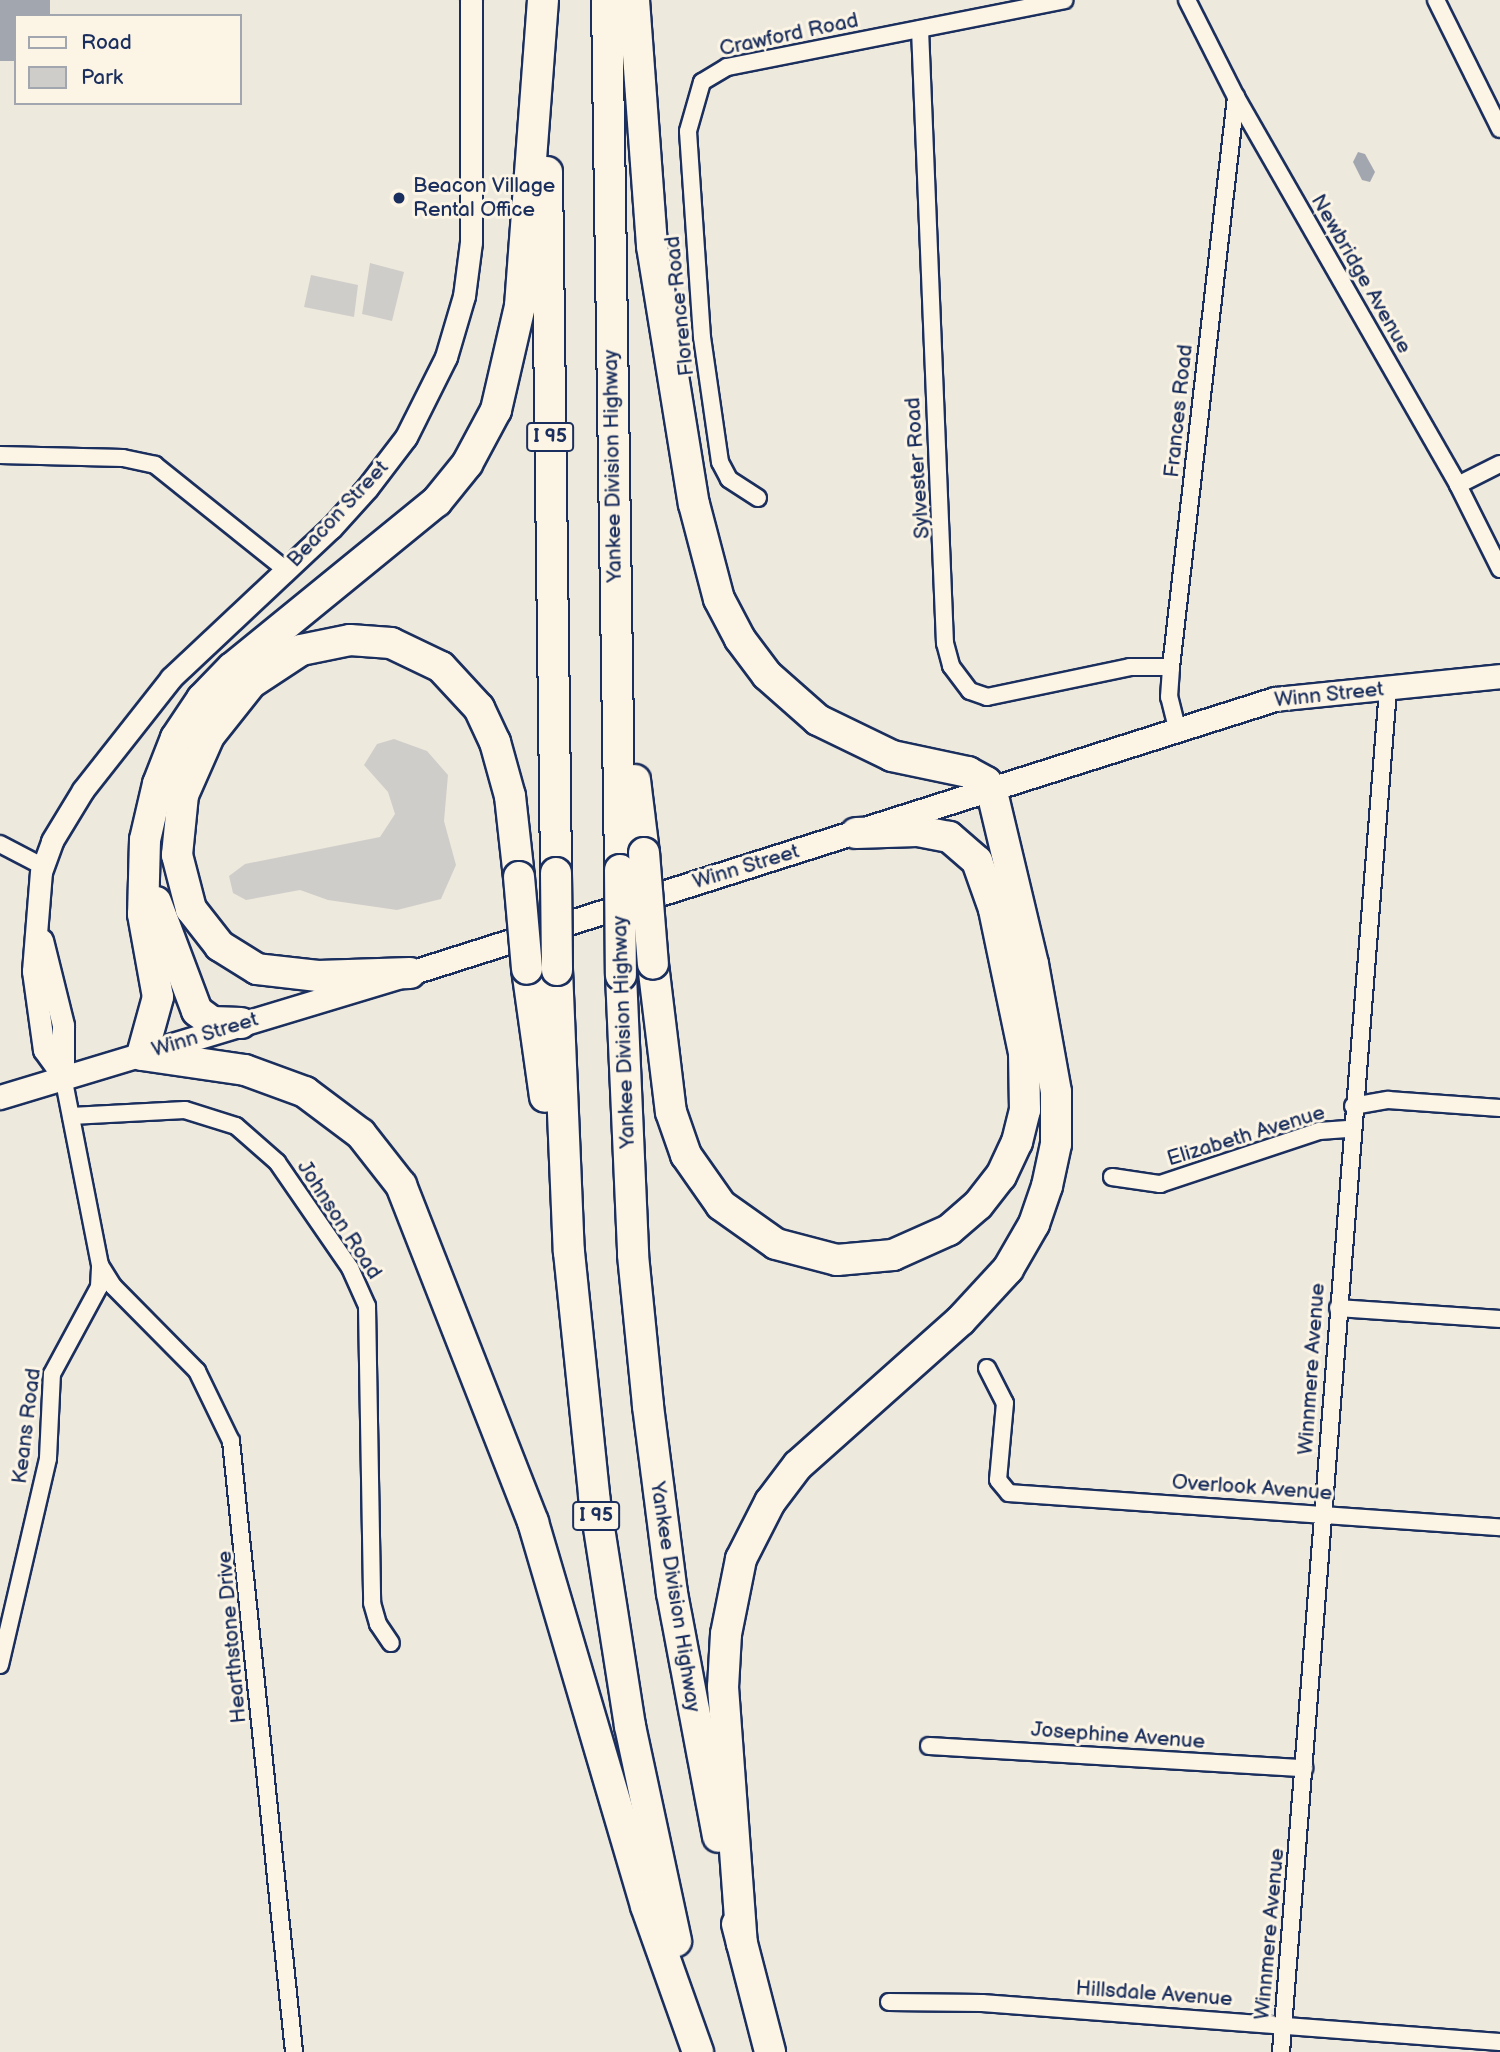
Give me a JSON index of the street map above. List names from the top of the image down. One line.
{"streets":{"highway":["I 95","Yankee Division Highway"],"main road":["Winn Street"],"street":["Crawford Road","Newbridge Avenue","Florence Road","Frances Road","Sylvester Road","Beacon Street","Elizabeth Avenue","Johnson Road","Winnmere Avenue","Keans Road","Overlook Avenue","Hearthstone Drive","Josephine Avenue","Hillsdale Avenue"]},"crossings":[["Crawford Road","Florence Road"],["Crawford Road","Sylvester Road"],["Newbridge Avenue","Frances Road"],["Frances Road","Sylvester Road"],["Frances Road","Winn Street"],["Beacon Street","Winn Street"],["Beacon Street","Keans Road"],["Winn Street","Winnmere Avenue"],["Winn Street","Keans Road"],["Elizabeth Avenue","Winnmere Avenue"],["Johnson Road","Keans Road"],["Winnmere Avenue","Overlook Avenue"],["Winnmere Avenue","Josephine Avenue"],["Winnmere Avenue","Hillsdale Avenue"],["Keans Road","Hearthstone Drive"]],"places":["Beacon Village Rental Office"],"legend":["Road","Park"]}
